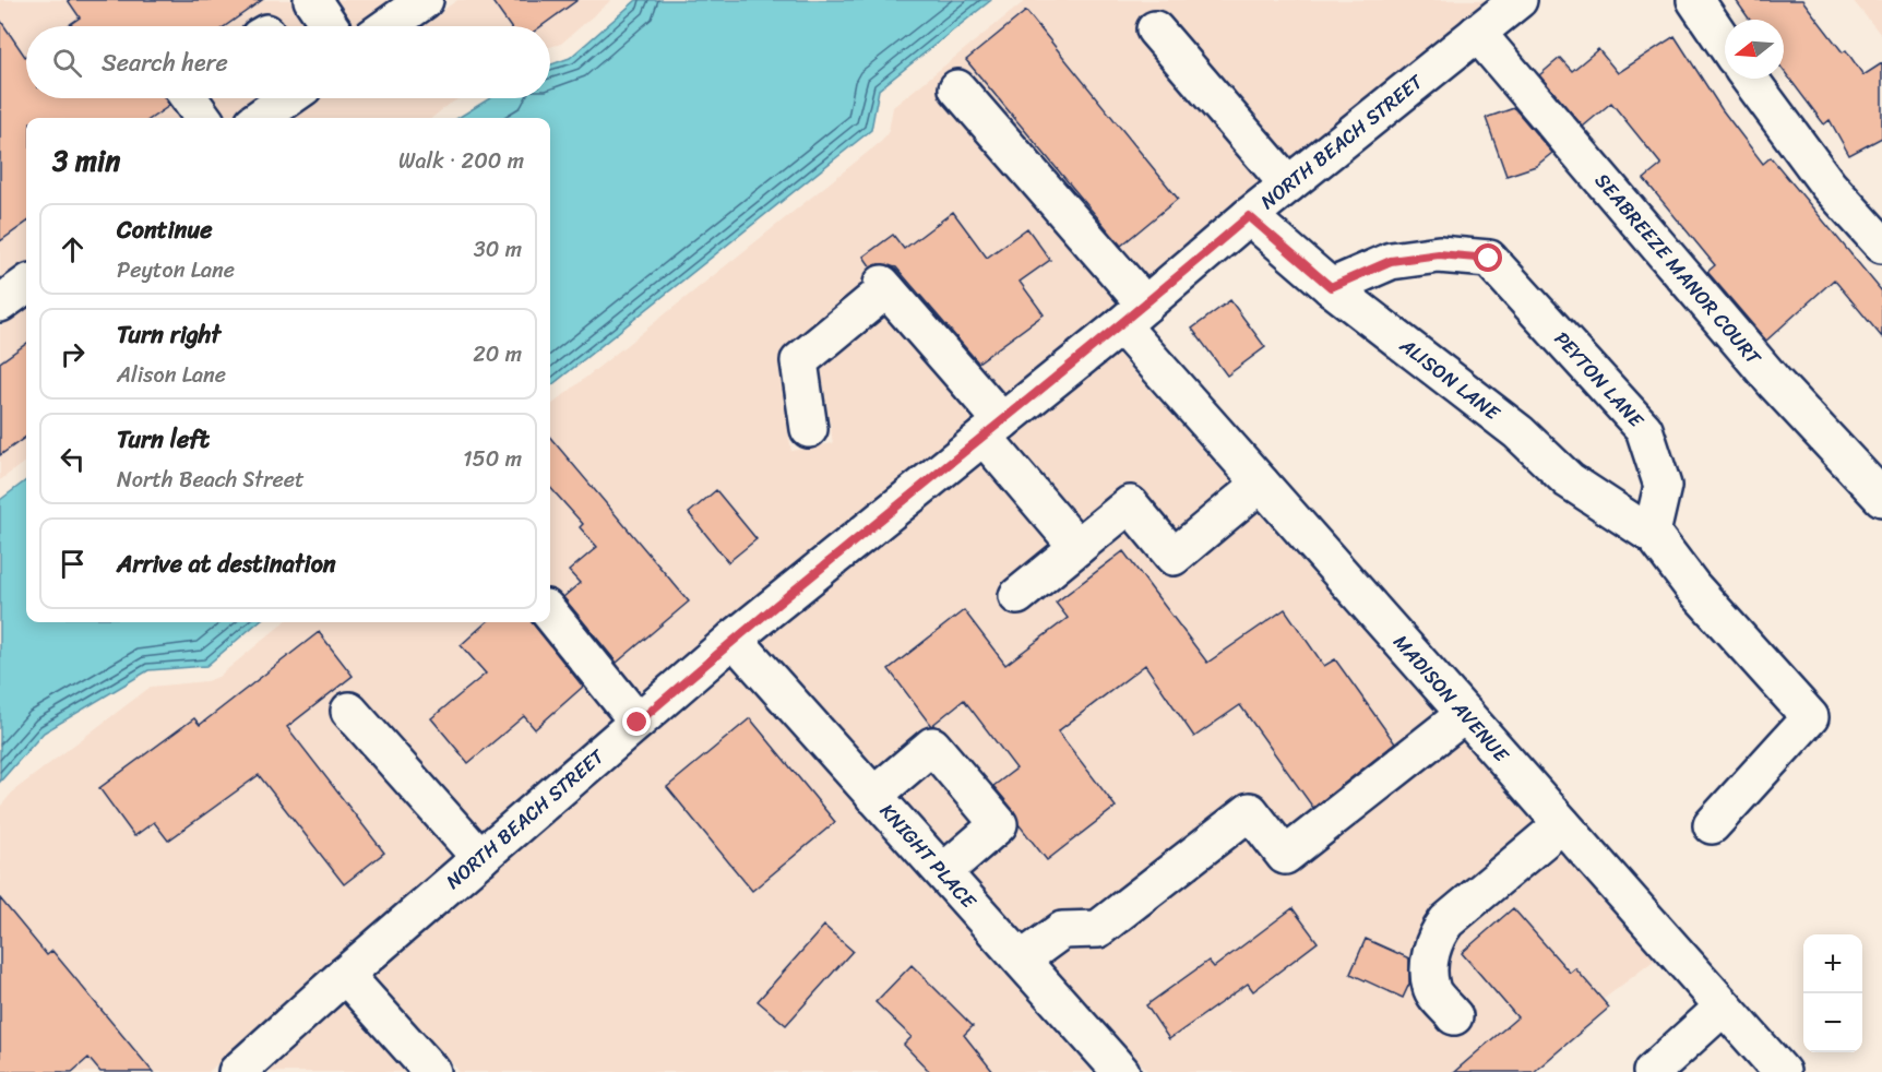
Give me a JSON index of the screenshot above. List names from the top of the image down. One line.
{"streets":{"street":["NORTH BEACH STREET","SEABREEZE MANOR COURT","PEYTON LANE","ALISON LANE","MADISON AVENUE","KNIGHT PLACE"]},"crossings":[["NORTH BEACH STREET","SEABREEZE MANOR COURT"],["NORTH BEACH STREET","ALISON LANE"],["NORTH BEACH STREET","MADISON AVENUE"],["NORTH BEACH STREET","KNIGHT PLACE"],["PEYTON LANE","ALISON LANE"]],"north":"left","page":{"search":"Search here","heading":["3 min","Walk · 200 m"],"list":[["Continue","Peyton Lane","30 m"],["Turn right","Alison Lane","20 m"],["Turn left","North Beach Street","150 m"],"Arrive at destination"],"map_buttons":["+","−"]}}
